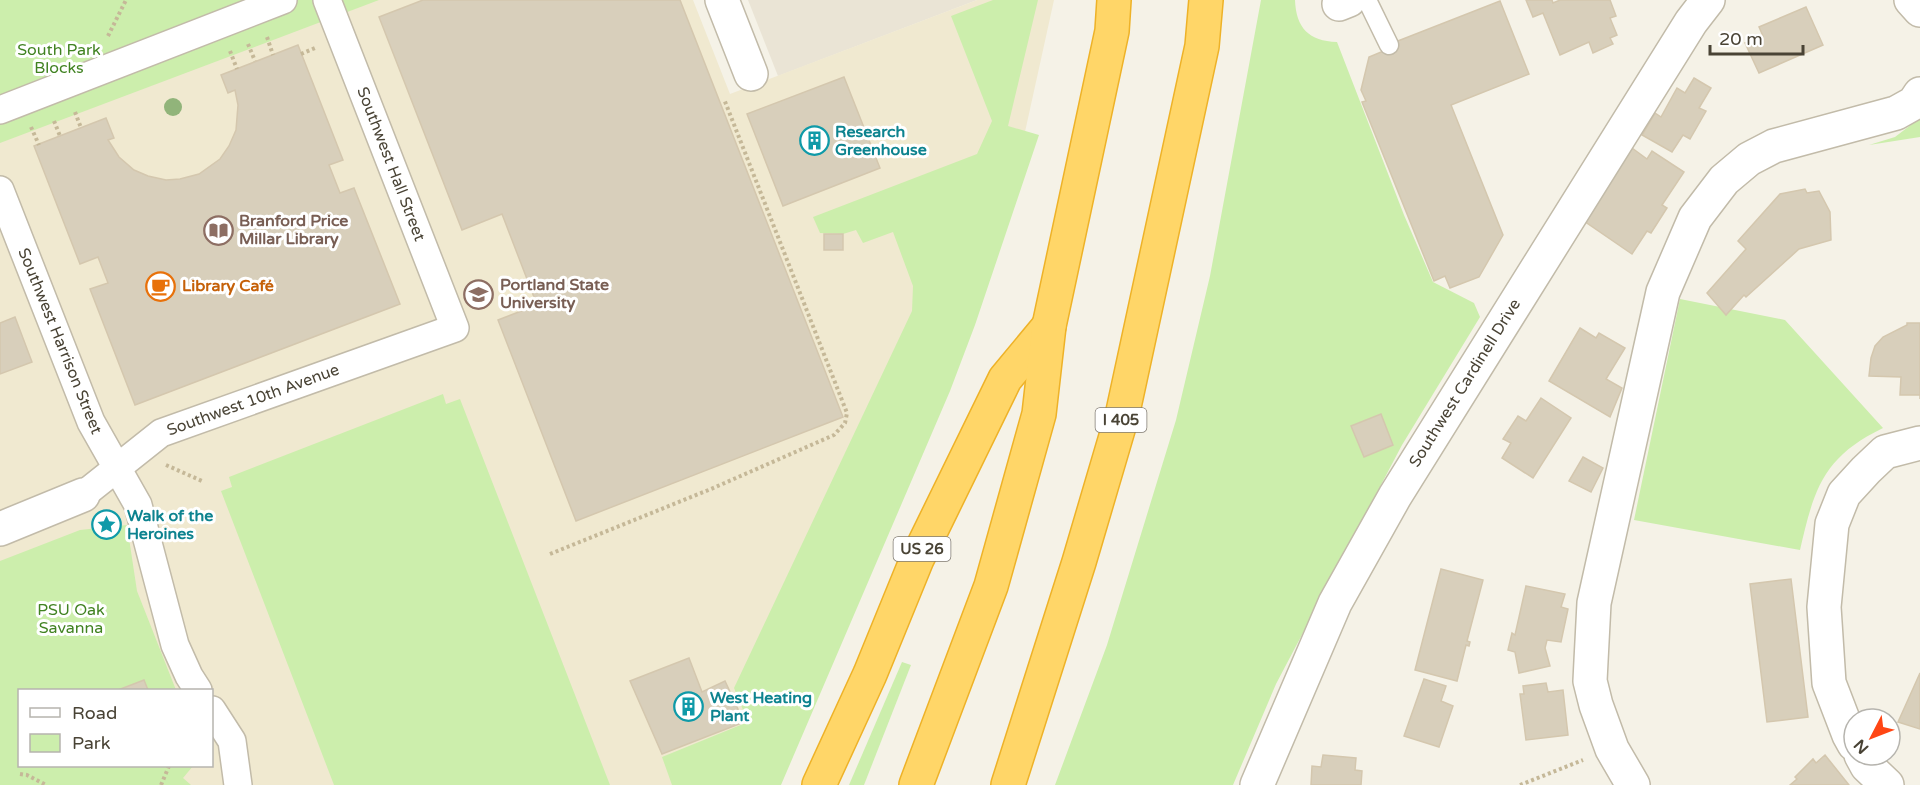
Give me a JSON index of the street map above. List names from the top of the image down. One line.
{"streets":{"highway":["I 405","US 26"],"street":["Southwest Hall Street","Southwest Harrison Street","Southwest Cardinell Drive","Southwest 10th Avenue"]},"crossings":[["Southwest Hall Street","Southwest 10th Avenue"],["Southwest Harrison Street","Southwest 10th Avenue"]],"parks":["South Park Blocks","PSU Oak Savanna"],"places":{"building":["Research Greenhouse","West Heating Plant"],"library":["Branford Price Millar Library"],"cafe":["Library Café"],"school or university":["Portland State University"],"place":["Walk of the Heroines"]},"legend":["Road","Park"],"scale_bar":"20 m","north":"bottom left"}
